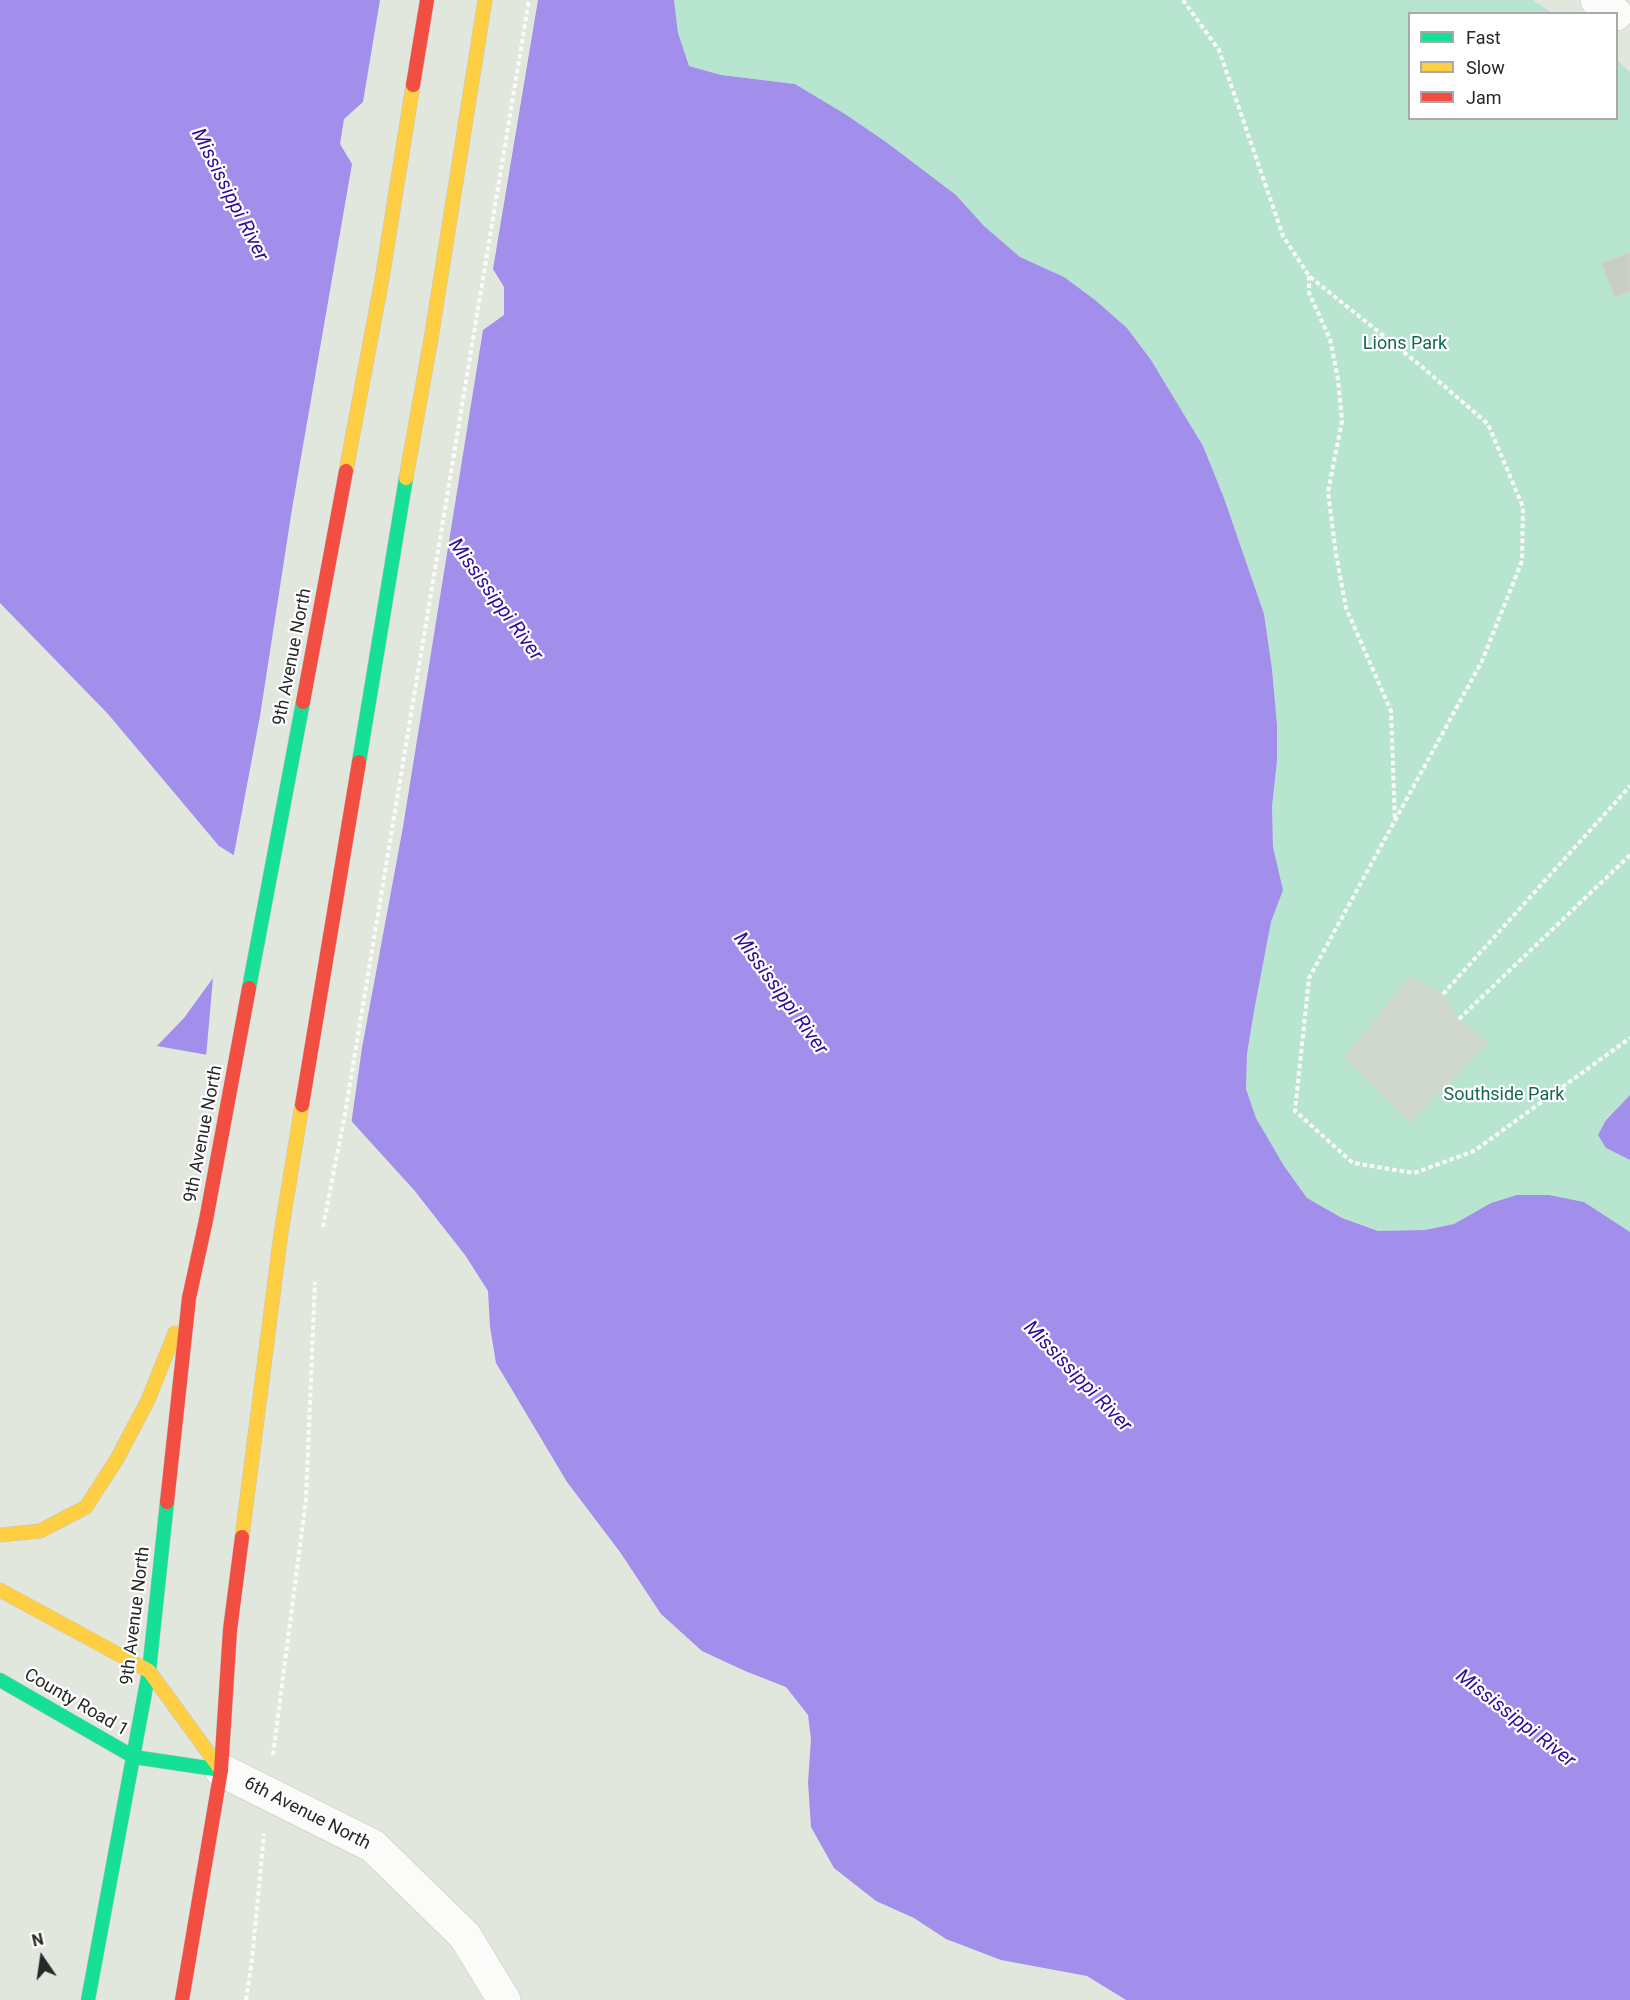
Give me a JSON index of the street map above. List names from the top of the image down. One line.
{"streets":{"main road":["9th Avenue North","County Road 1"],"street":["6th Avenue North"]},"crossings":[["9th Avenue North","County Road 1"]],"water":["Mississippi River"],"parks":["Lions Park","Southside Park"],"legend":["Fast","Slow","Jam"],"north":"top"}
